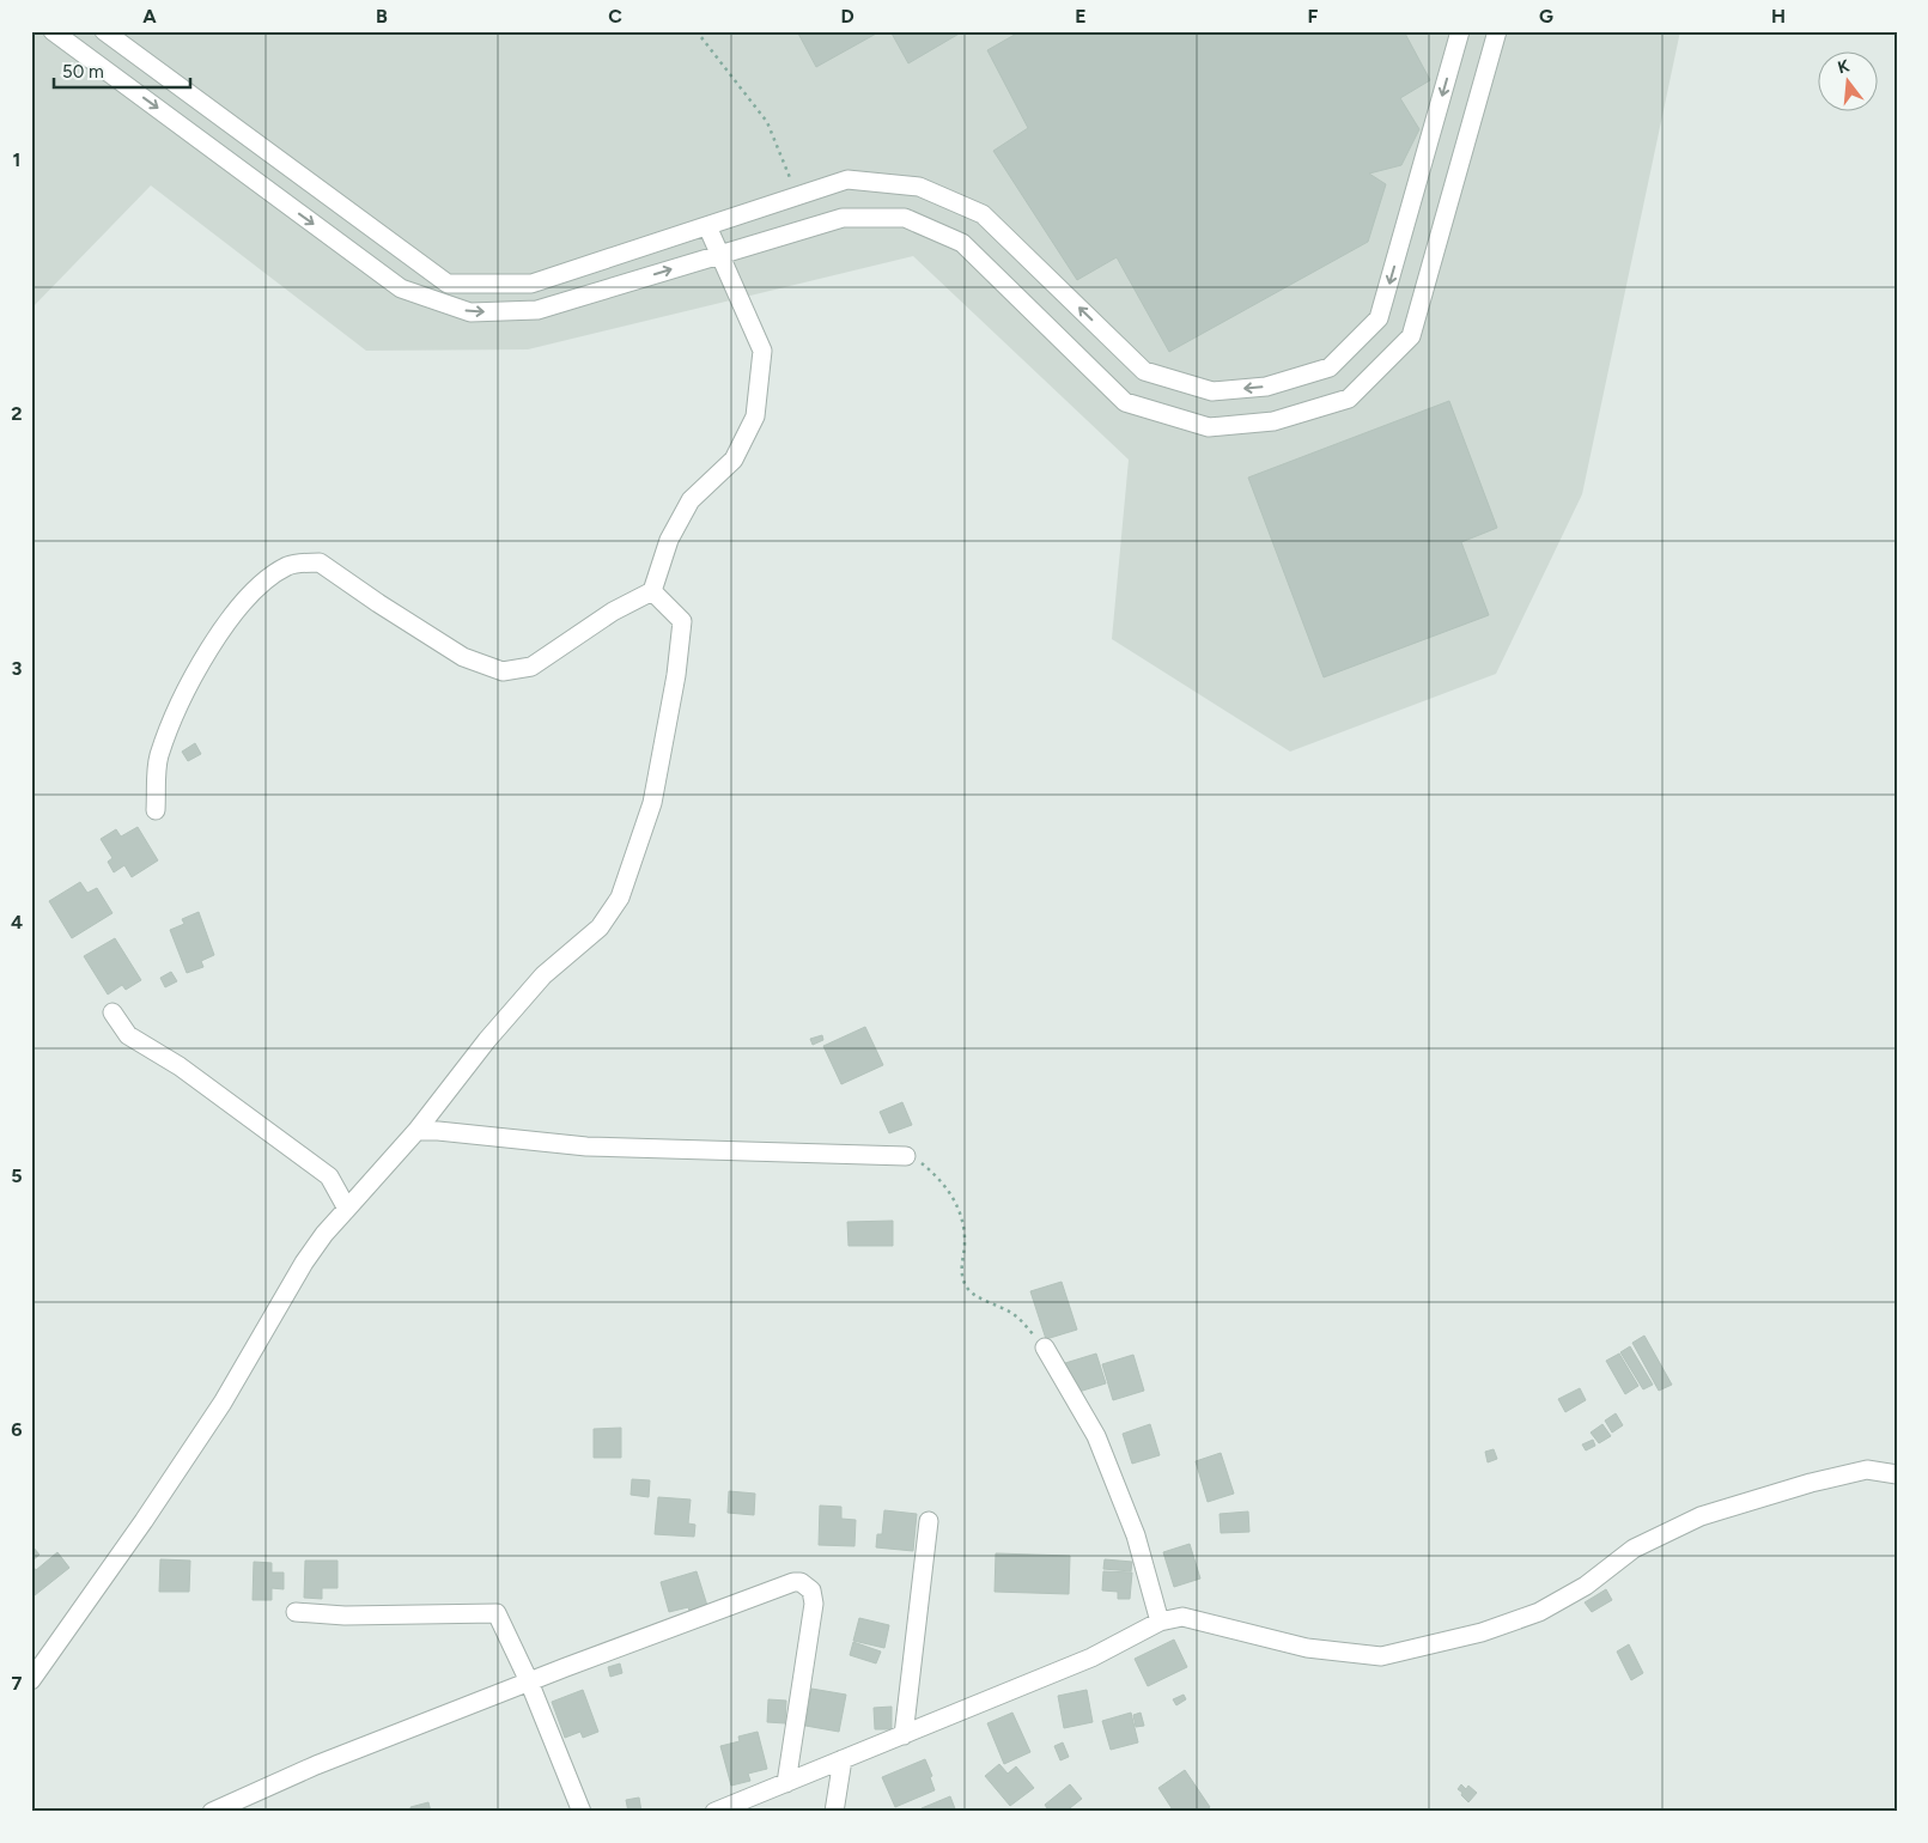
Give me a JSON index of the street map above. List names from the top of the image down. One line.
{"scale_bar":"50 m","north":"top","grid":{"columns":["A","B","C","D","E","F","G","H"],"rows":["1","2","3","4","5","6","7"]}}
